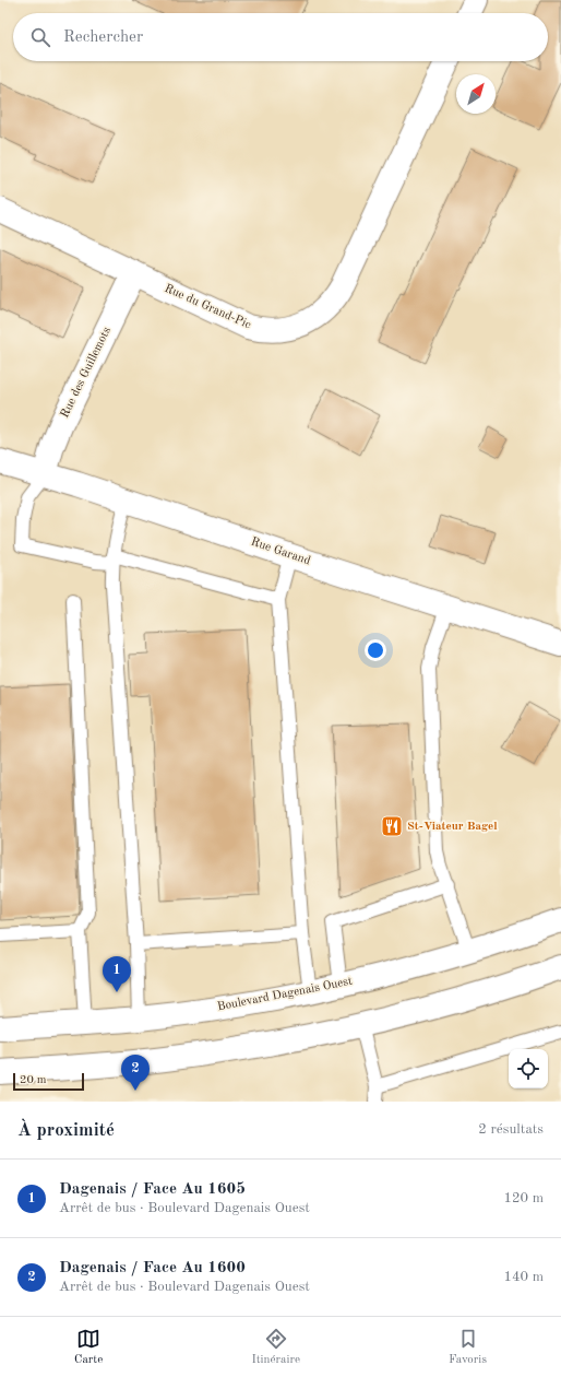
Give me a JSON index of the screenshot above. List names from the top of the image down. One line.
{"streets":{"street":["Rue du Grand-Pic","Rue des Guillemots","Rue Garand","Boulevard Dagenais Ouest"]},"crossings":[["Rue du Grand-Pic","Rue des Guillemots"],["Rue des Guillemots","Rue Garand"]],"places":{"restaurant":["St-Viateur Bagel"]},"scale_bar":"20 m","north":"top right","page":{"search":"Rechercher","pins":["1","2"],"scale":"20 m","heading":["À proximité","2 résultats"],"list":[{"mark":"1","name":"Dagenais / Face Au 1605","note":"Arrêt de bus · Boulevard Dagenais Ouest","value":"120 m"},{"mark":"2","name":"Dagenais / Face Au 1600","note":"Arrêt de bus · Boulevard Dagenais Ouest","value":"140 m"}],"nav":["Carte","Itinéraire","Favoris"]}}
